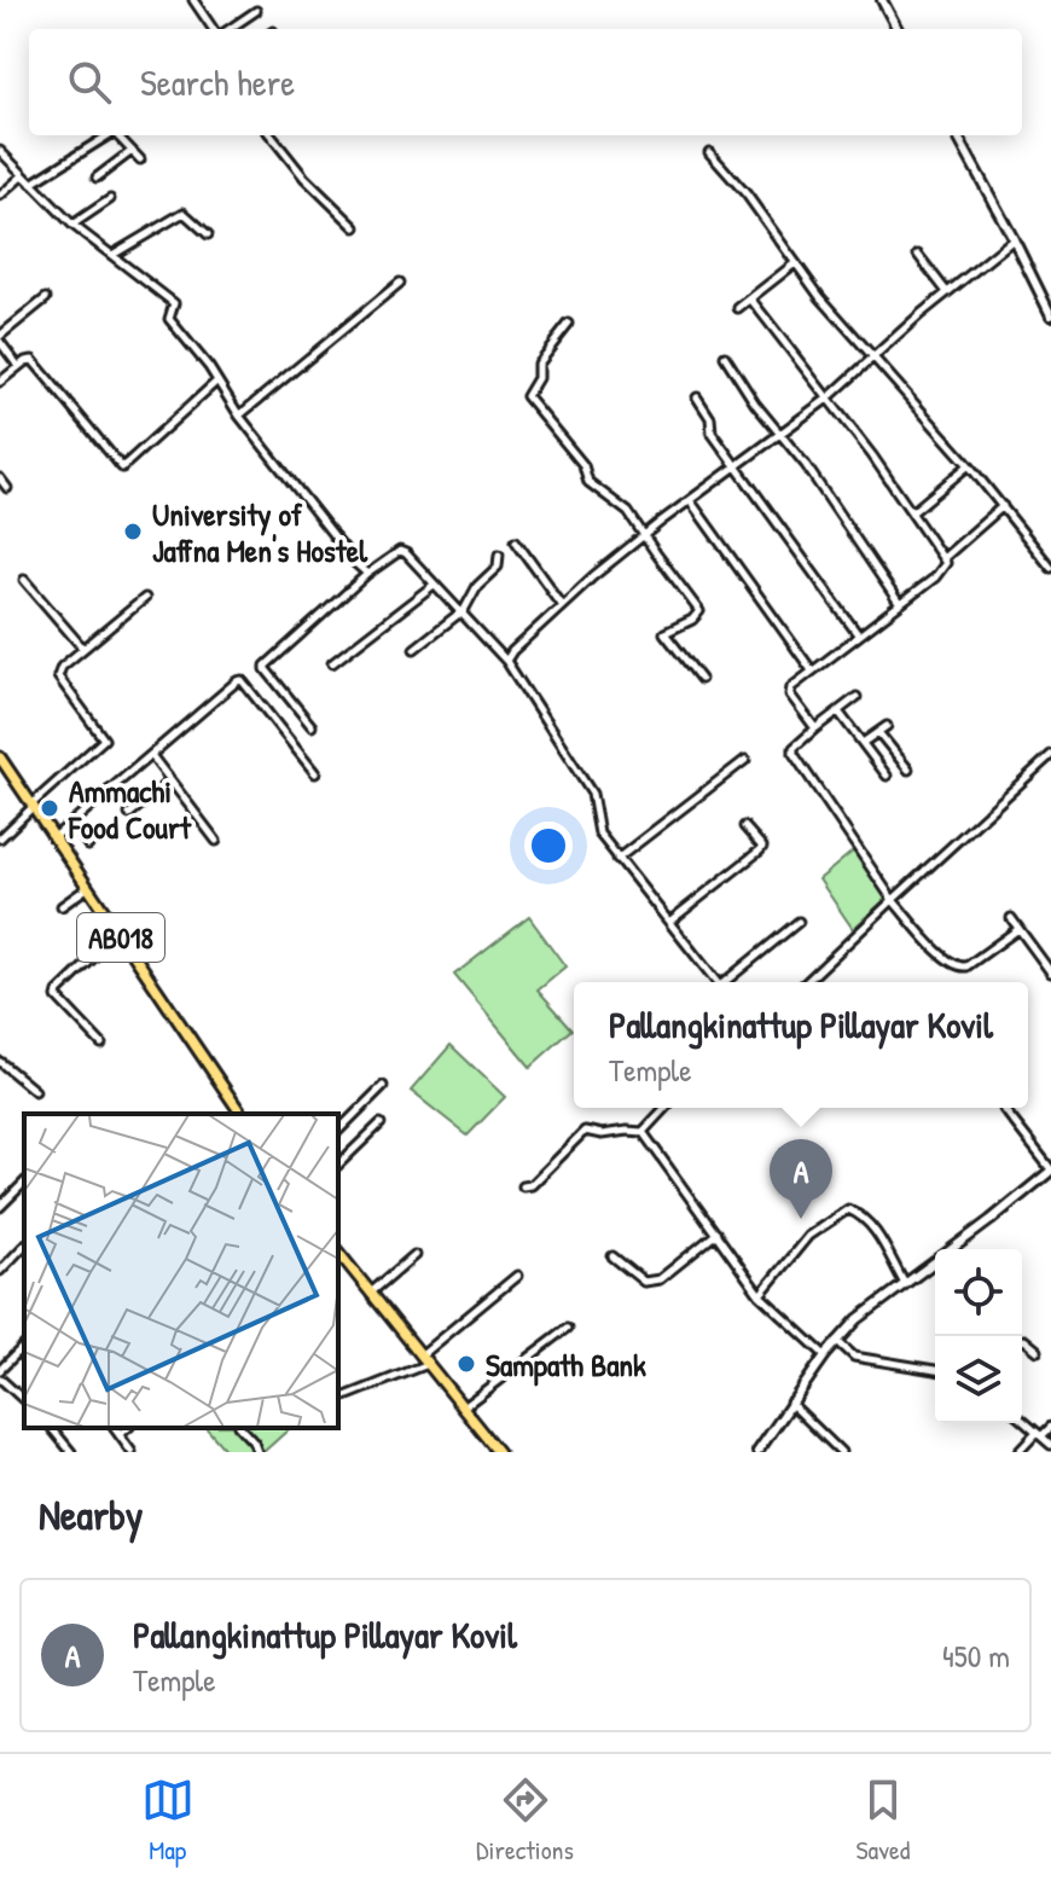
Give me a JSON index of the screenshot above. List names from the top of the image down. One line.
{"streets":{"main road":["AB018"]},"places":["University of Jaffna Men's Hostel","Ammachi Food Court","Sampath Bank"],"page":{"search":"Search here","popup":["Pallangkinattup Pillayar Kovil","Temple"],"pins":"A","heading":"Nearby","list":[{"mark":"A","name":"Pallangkinattup Pillayar Kovil","note":"Temple","value":"450 m"}],"nav":["Map","Directions","Saved"]}}
